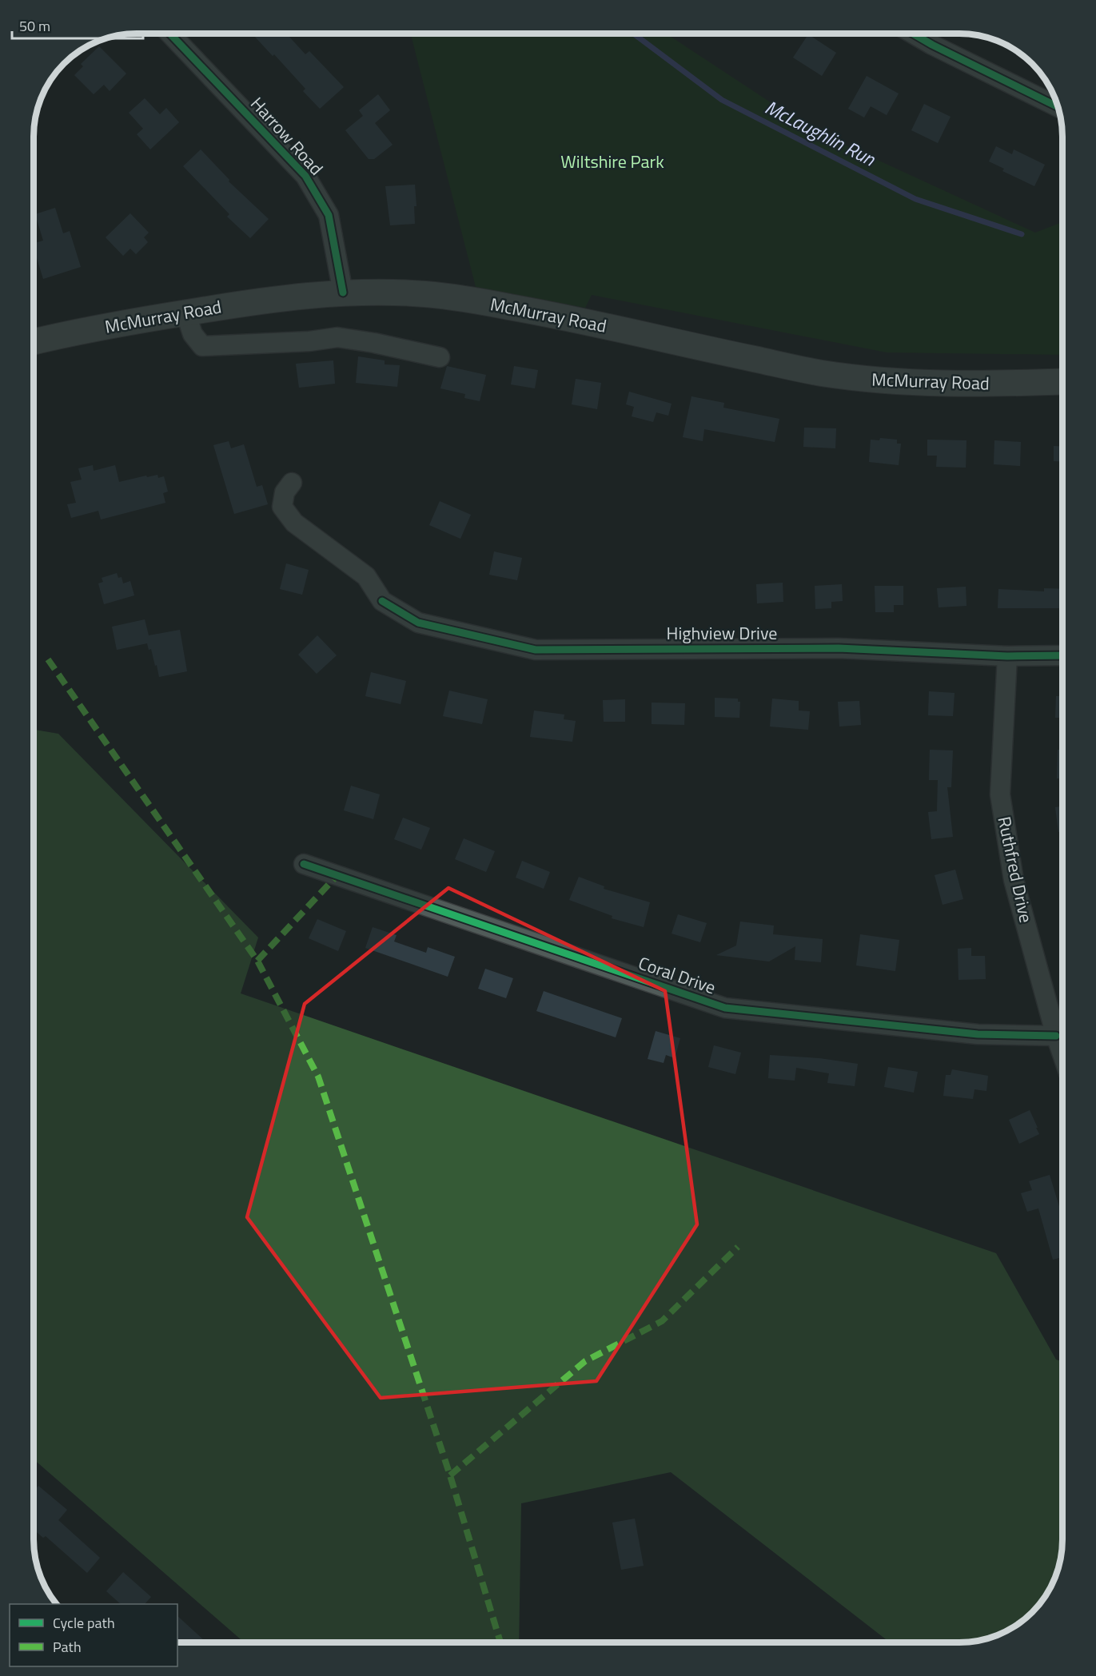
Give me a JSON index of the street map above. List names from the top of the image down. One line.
{"streets":{"main road":["McMurray Road"],"street":["Harrow Road","Highview Drive","Ruthfred Drive","Coral Drive"]},"crossings":[["Harrow Road","McMurray Road"],["Highview Drive","Ruthfred Drive"],["Ruthfred Drive","Coral Drive"]],"water":["McLaughlin Run"],"parks":["Wiltshire Park"],"legend":["Cycle path","Path"],"scale_bar":"50 m"}
